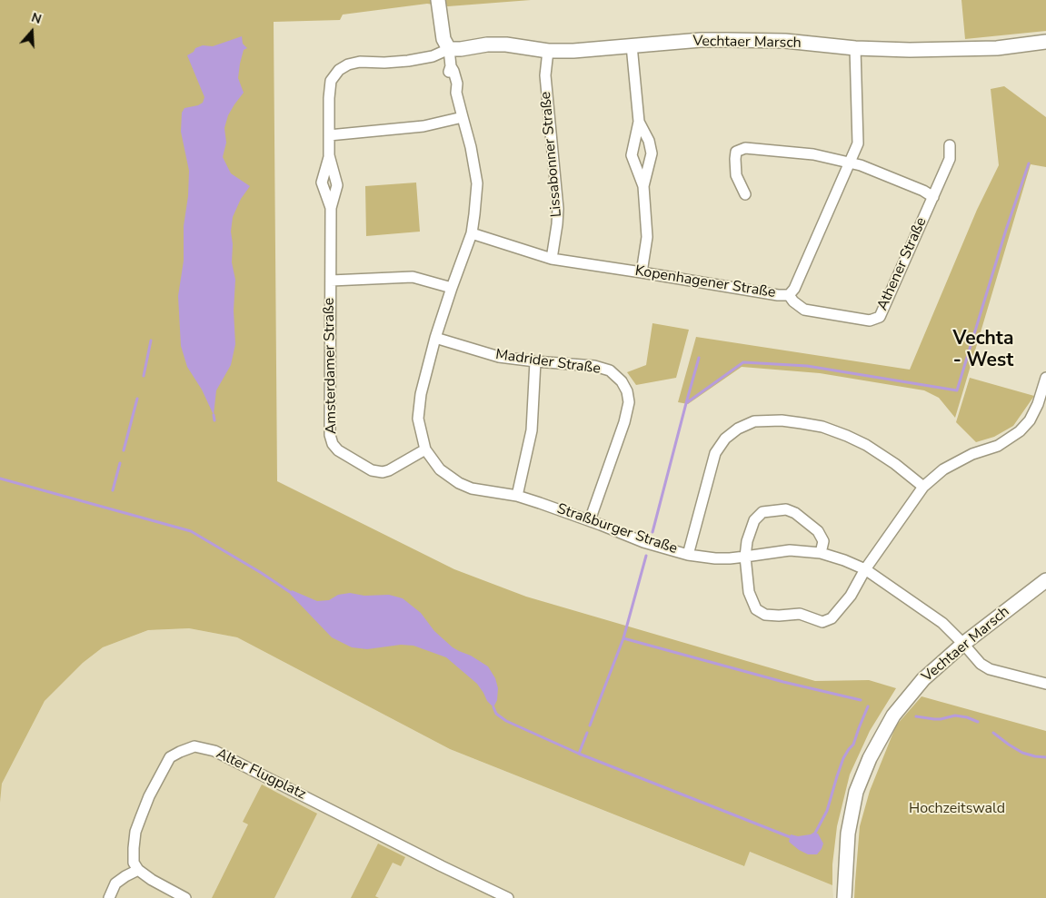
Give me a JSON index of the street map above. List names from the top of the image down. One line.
{"streets":{"street":["Vechtaer Marsch","Lissabonner Straße","Athener Straße","Kopenhagener Straße","Madrider Straße","Amsterdamer Straße","Straßburger Straße","Alter Flugplatz"]},"crossings":[["Vechtaer Marsch","Lissabonner Straße"],["Vechtaer Marsch","Kopenhagener Straße"],["Vechtaer Marsch","Amsterdamer Straße"],["Vechtaer Marsch","Straßburger Straße"],["Lissabonner Straße","Kopenhagener Straße"],["Athener Straße","Kopenhagener Straße"],["Kopenhagener Straße","Straßburger Straße"],["Madrider Straße","Straßburger Straße"],["Amsterdamer Straße","Straßburger Straße"]],"districts":["Vechta - West"],"parks":["Hochzeitswald"],"north":"top"}
